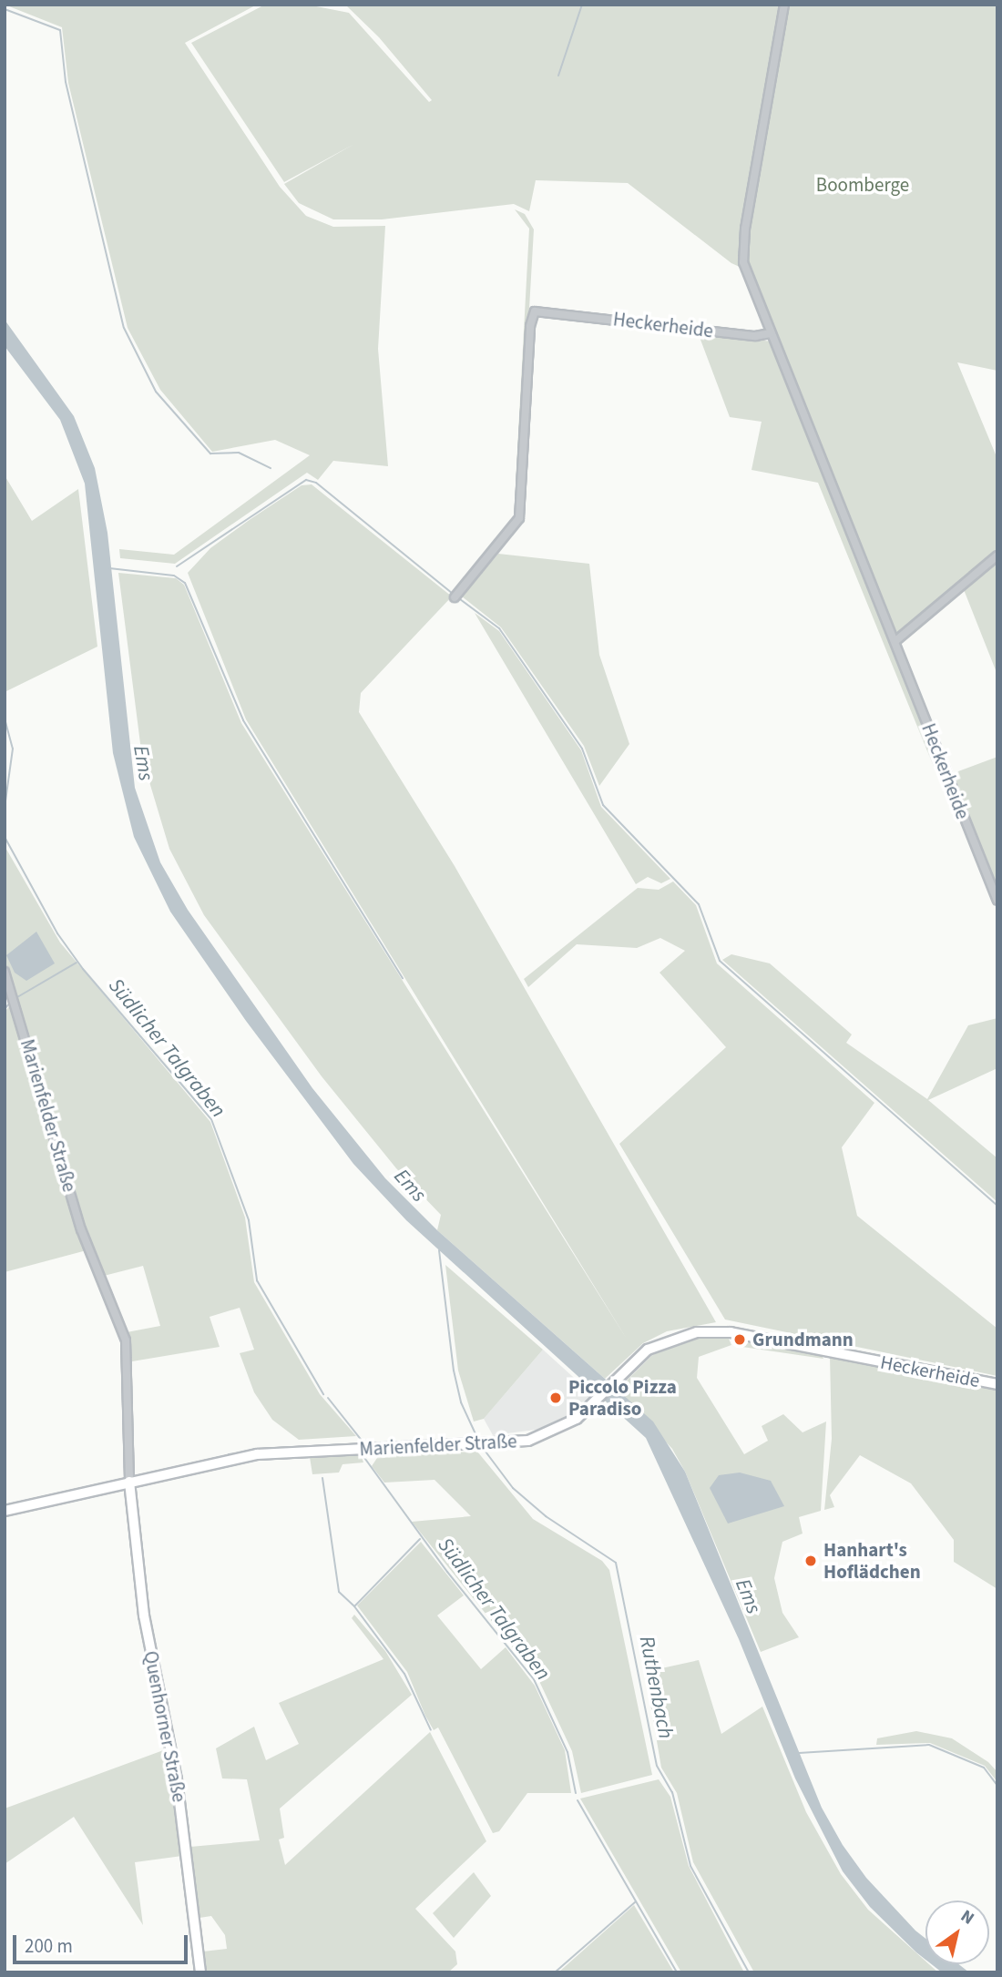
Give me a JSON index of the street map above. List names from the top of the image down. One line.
{"streets":{"main road":["Heckerheide","Marienfelder Straße","Quenhorner Straße"]},"crossings":[["Heckerheide","Marienfelder Straße"],["Marienfelder Straße","Quenhorner Straße"]],"water":["Ems","Südlicher Talgraben","Ruthenbach"],"parks":["Boomberge"],"places":["Grundmann","Piccolo Pizza Paradiso","Hanhart's Hoflädchen"],"scale_bar":"200 m","north":"top right"}
